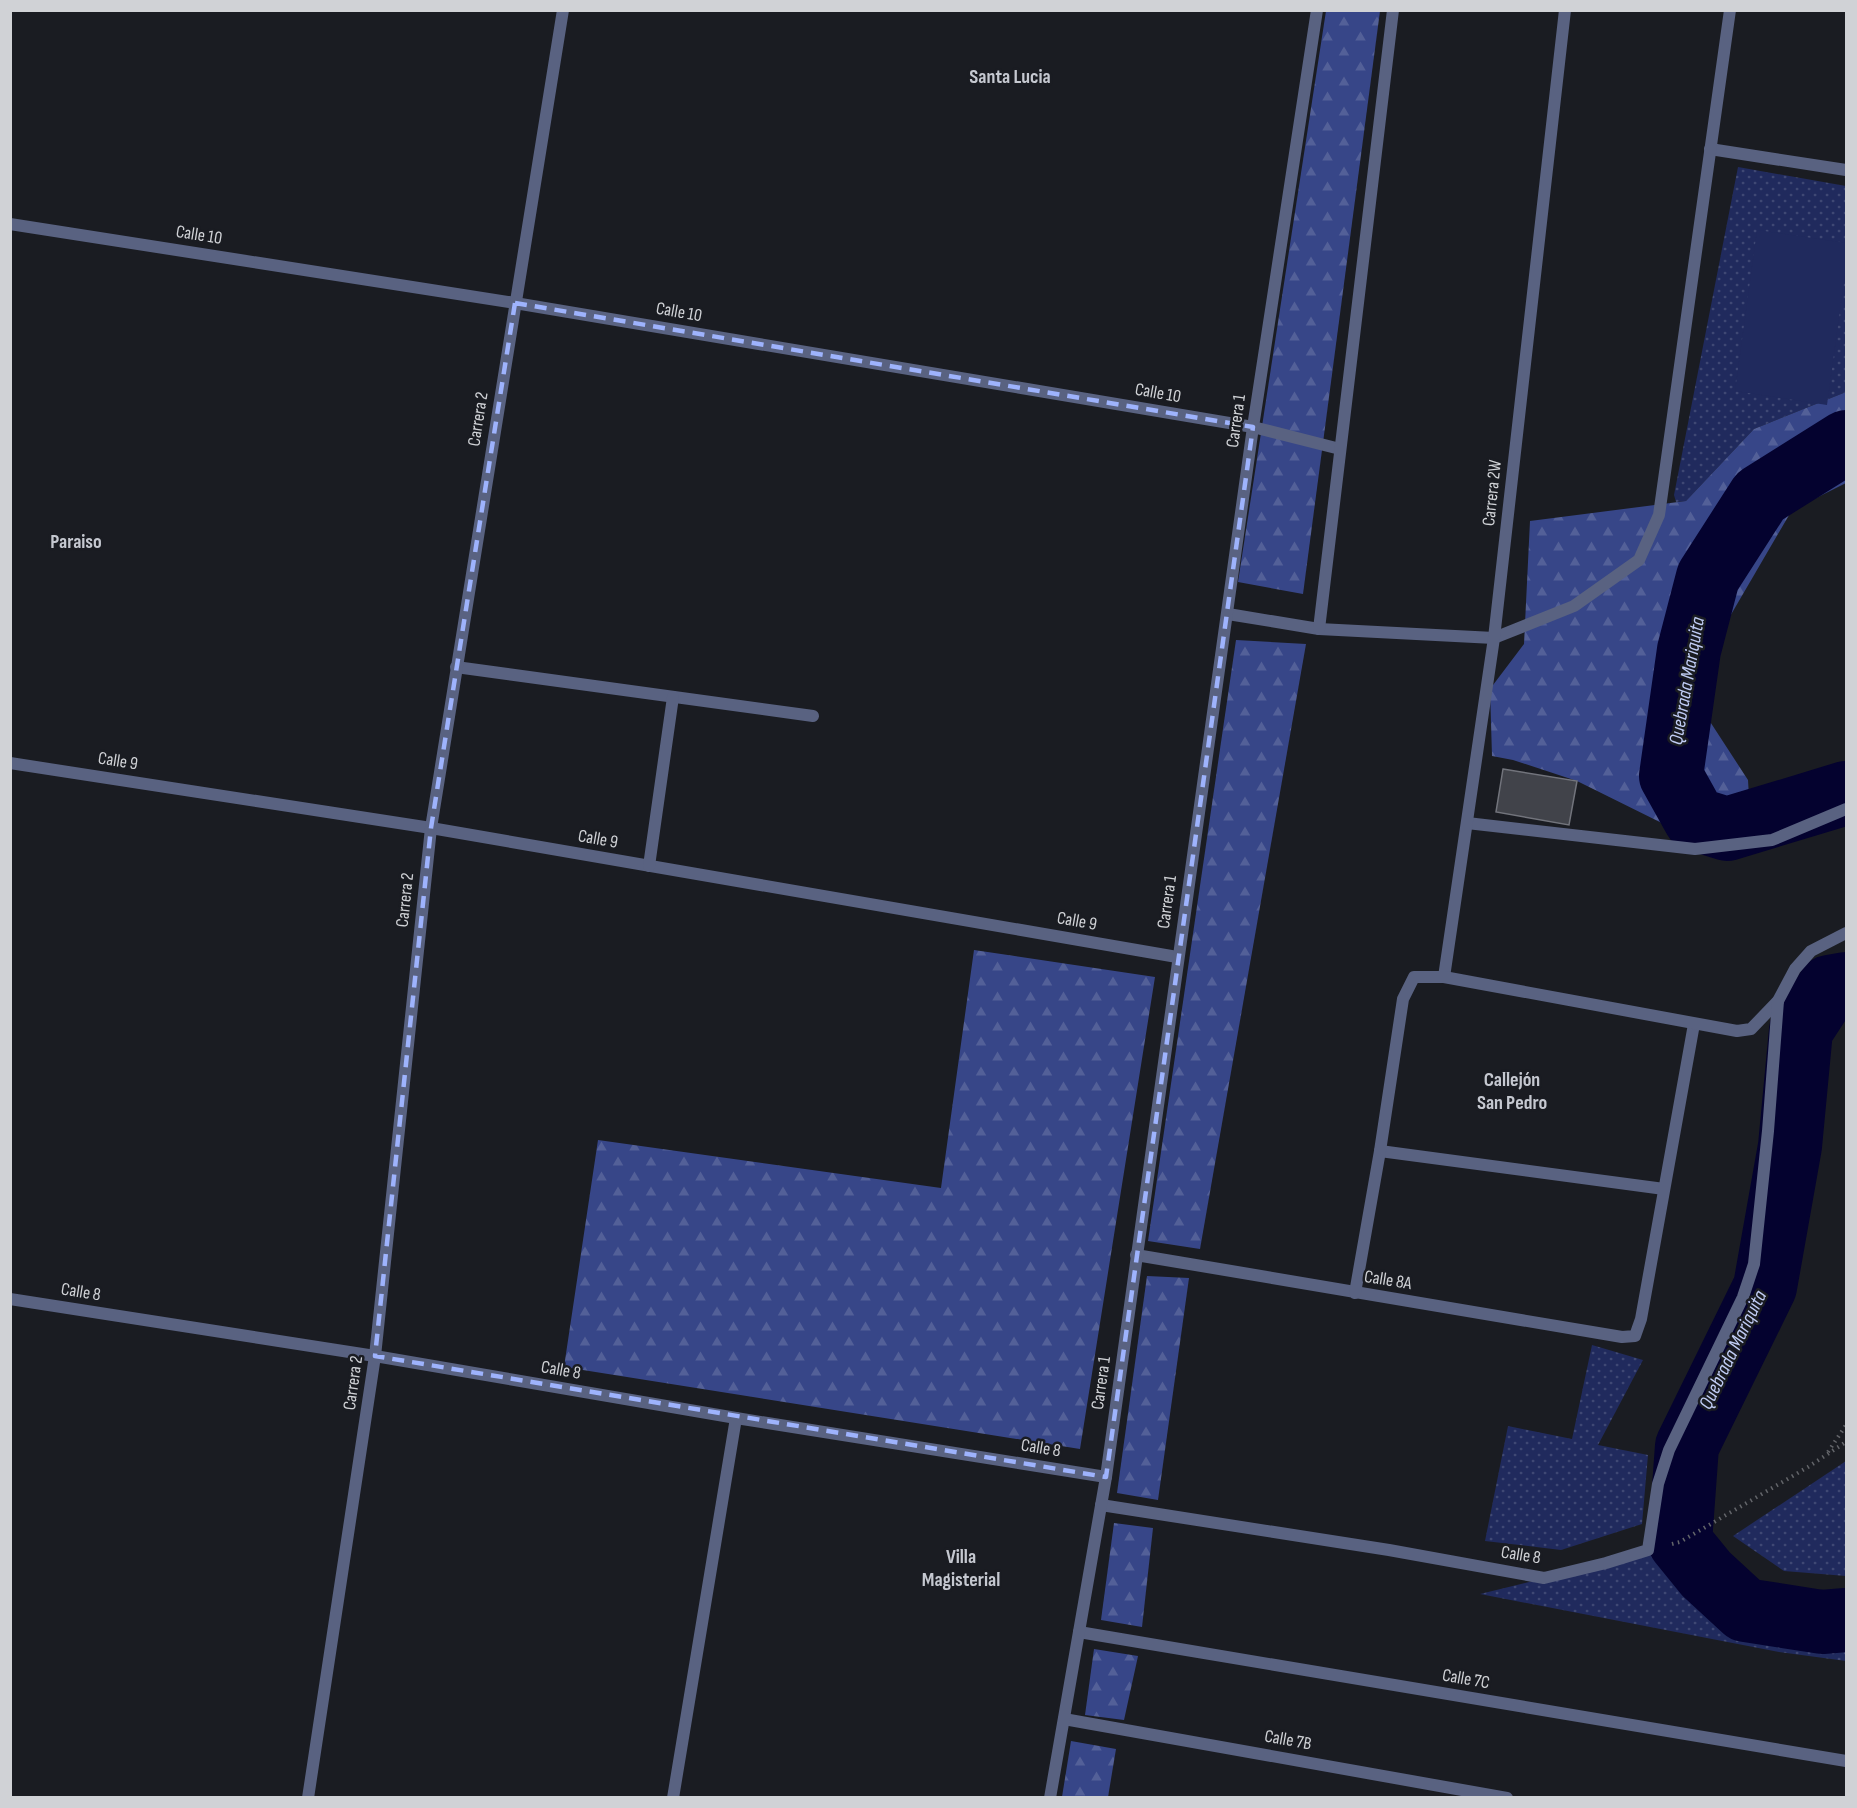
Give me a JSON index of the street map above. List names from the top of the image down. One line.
{"streets":{"street":["Calle 10","Carrera 2","Carrera 1","Carrera 2W","Calle 9","Calle 8A","Calle 8","Calle 7C","Calle 7B"]},"crossings":[["Calle 10","Carrera 2"],["Calle 10","Carrera 1"],["Carrera 2","Calle 9"],["Carrera 2","Calle 8"],["Carrera 1","Calle 9"],["Carrera 1","Calle 8A"],["Carrera 1","Calle 8"],["Carrera 1","Calle 7C"],["Carrera 1","Calle 7B"]],"districts":["Santa Lucia","Paraiso","Callejón San Pedro","Villa Magisterial"],"water":["Quebrada Mariquita"]}
